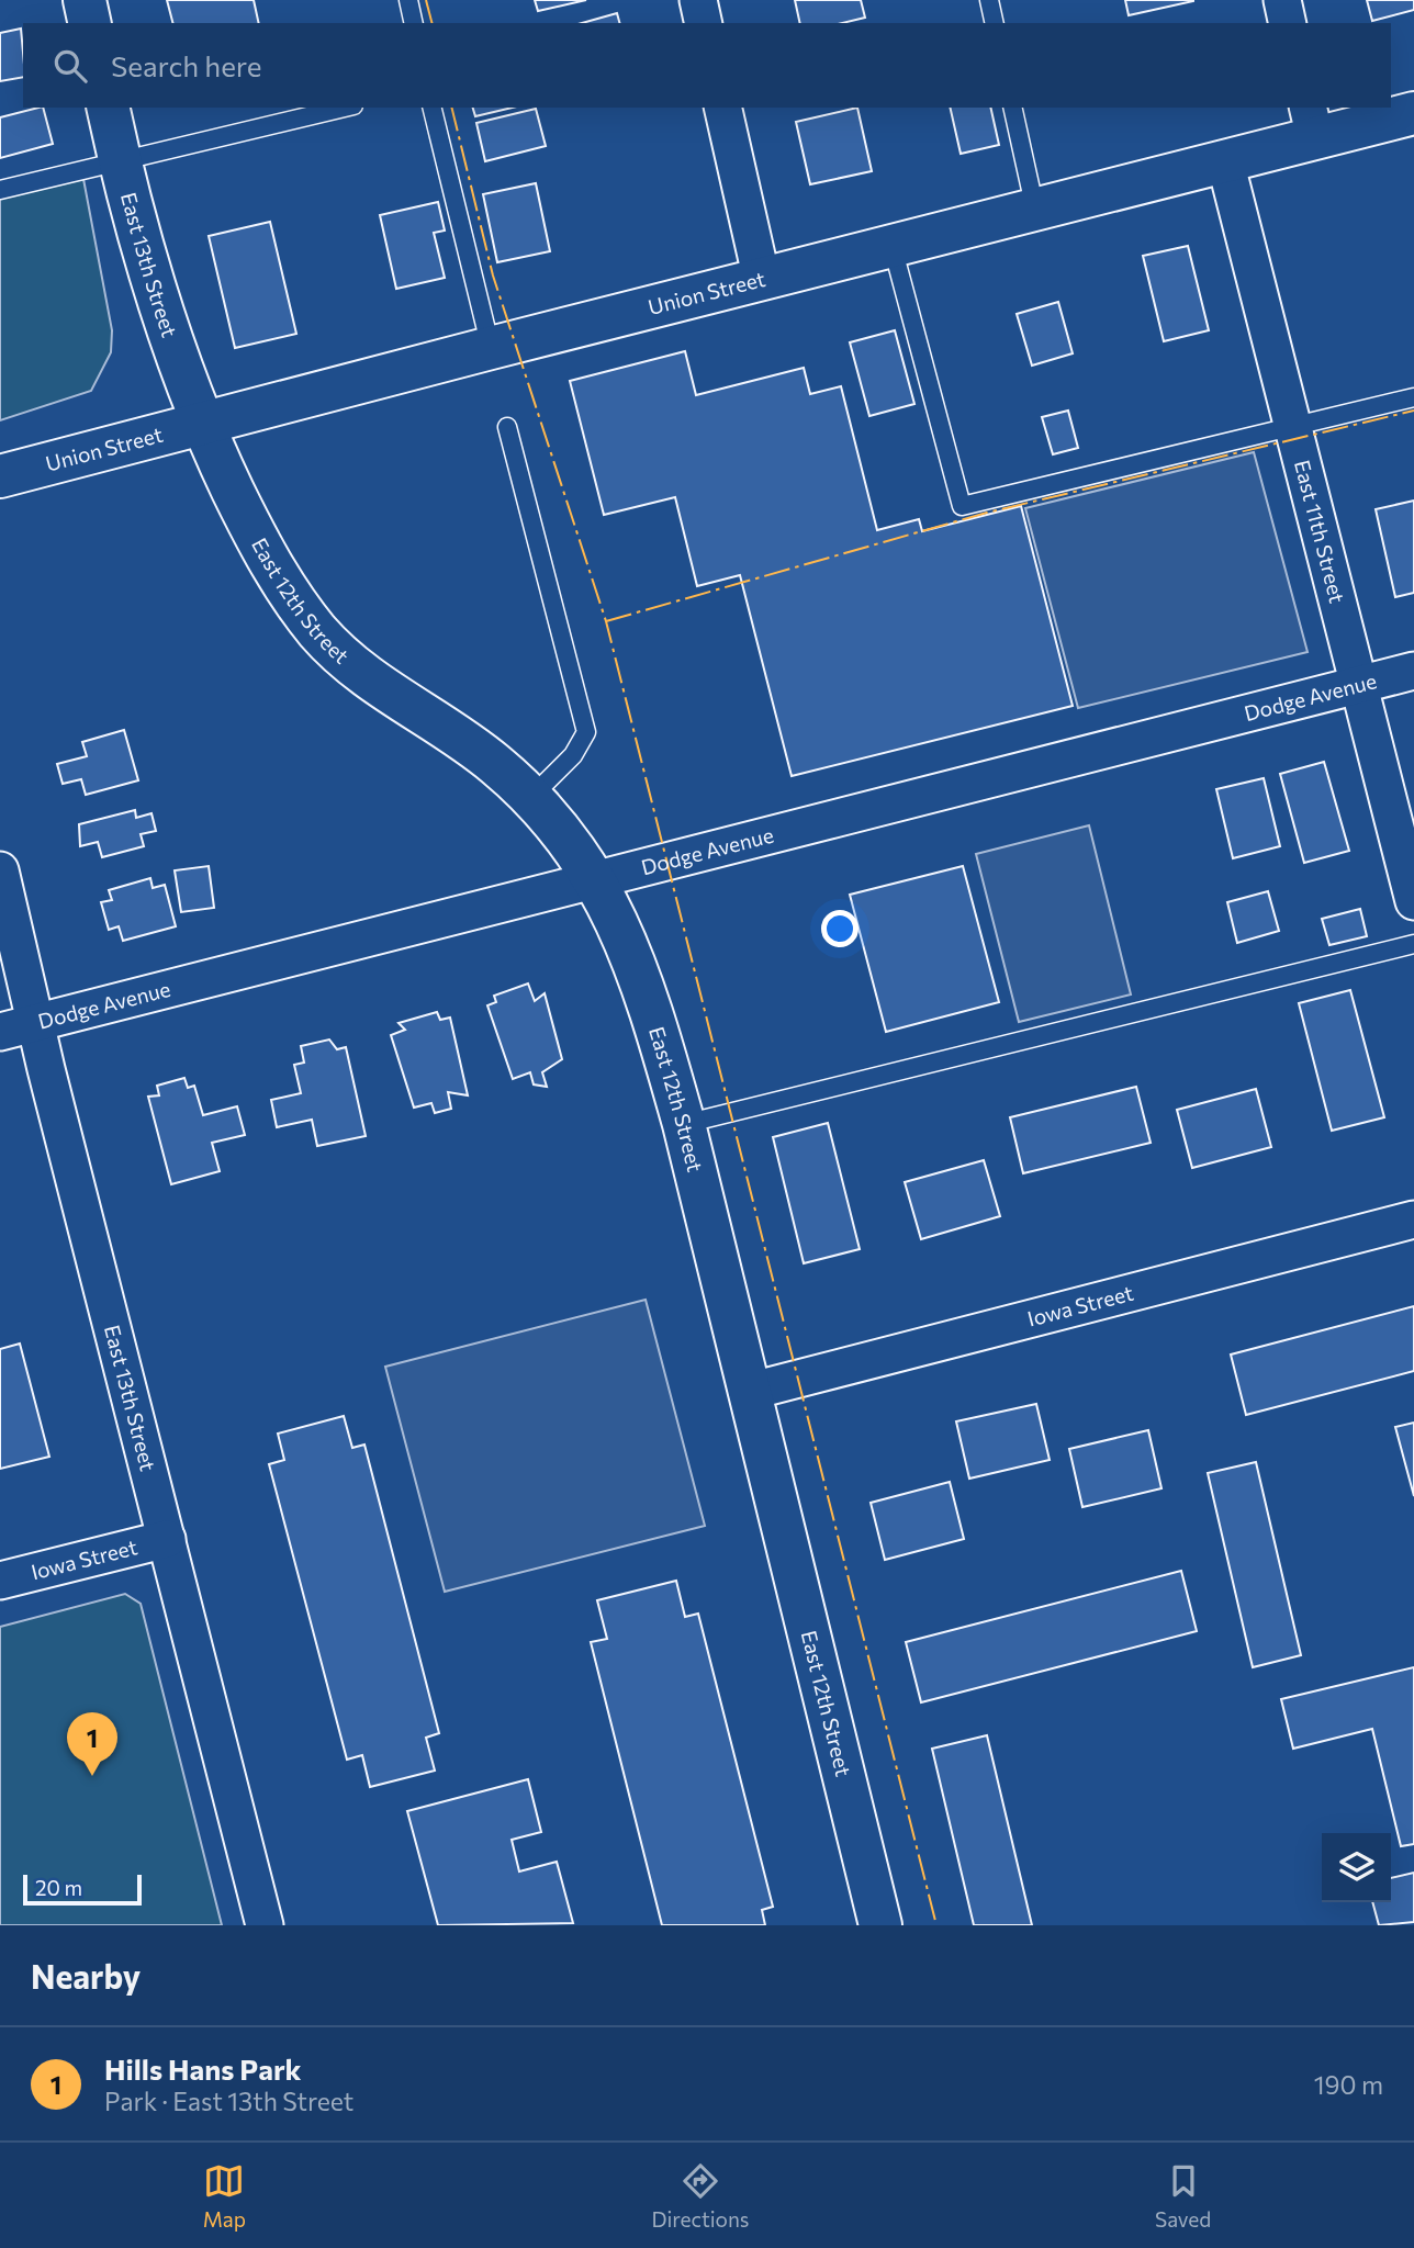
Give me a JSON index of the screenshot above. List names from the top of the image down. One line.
{"streets":{"street":["East 13th Street","Union Street","East 11th Street","East 12th Street","Dodge Avenue","Iowa Street"]},"crossings":[["East 13th Street","Union Street"],["East 13th Street","East 12th Street"],["East 13th Street","Dodge Avenue"],["East 13th Street","Iowa Street"],["Union Street","East 11th Street"],["Union Street","East 12th Street"],["East 11th Street","Dodge Avenue"],["East 12th Street","Dodge Avenue"],["East 12th Street","Iowa Street"]],"scale_bar":"20 m","page":{"search":"Search here","pins":"1","scale":"20 m","heading":"Nearby","list":[{"mark":"1","name":"Hills Hans Park","note":"Park · East 13th Street","value":"190 m"}],"nav":["Map","Directions","Saved"]}}
